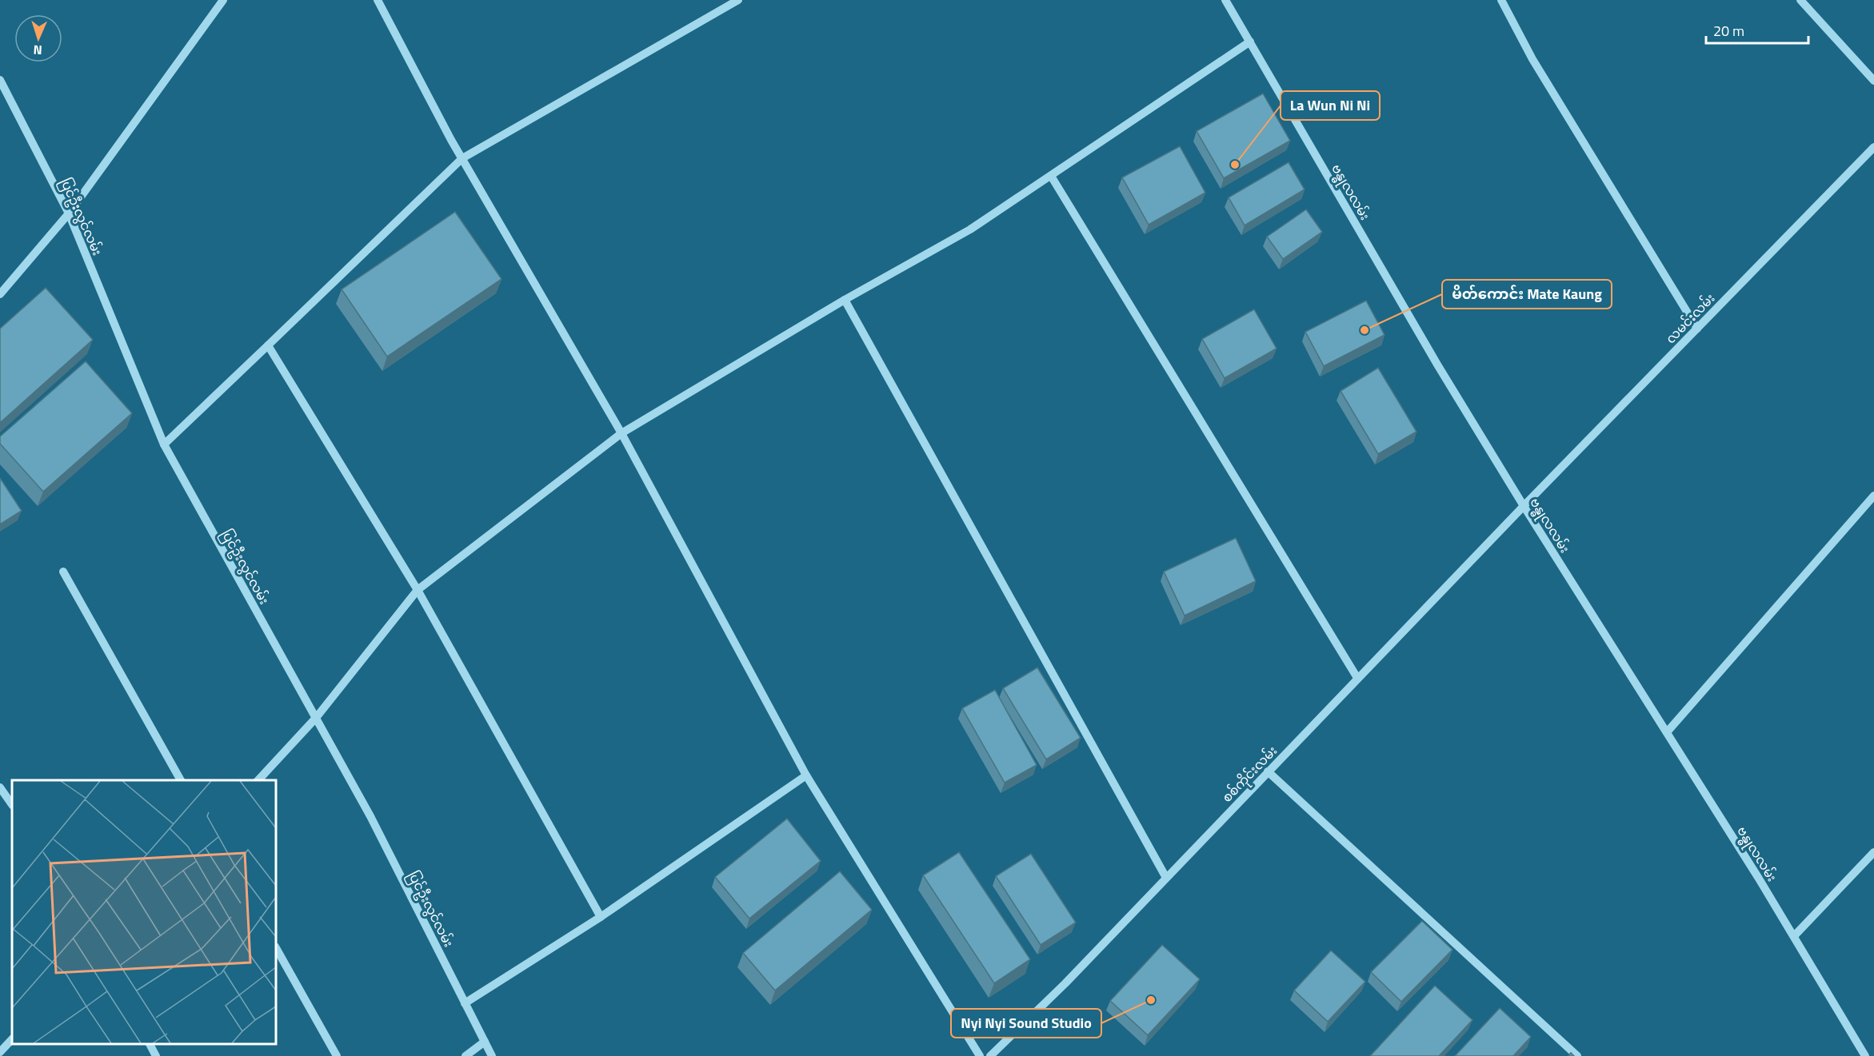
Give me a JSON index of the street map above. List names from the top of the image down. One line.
{"streets":{"street":["ဗန္ဓုလလမ်း","ပြင်ဦးလွင်လမ်း","လမင်းလမ်း","စစ်ကိုင်းလမ်း"]},"crossings":[["ဗန္ဓုလလမ်း","လမင်းလမ်း"],["ဗန္ဓုလလမ်း","စစ်ကိုင်းလမ်း"],["လမင်းလမ်း","စစ်ကိုင်းလမ်း"]],"places":["La Wun Ni Ni","မိတ်ကောင်း Mate Kaung","Nyi Nyi Sound Studio"],"scale_bar":"20 m","north":"bottom"}
